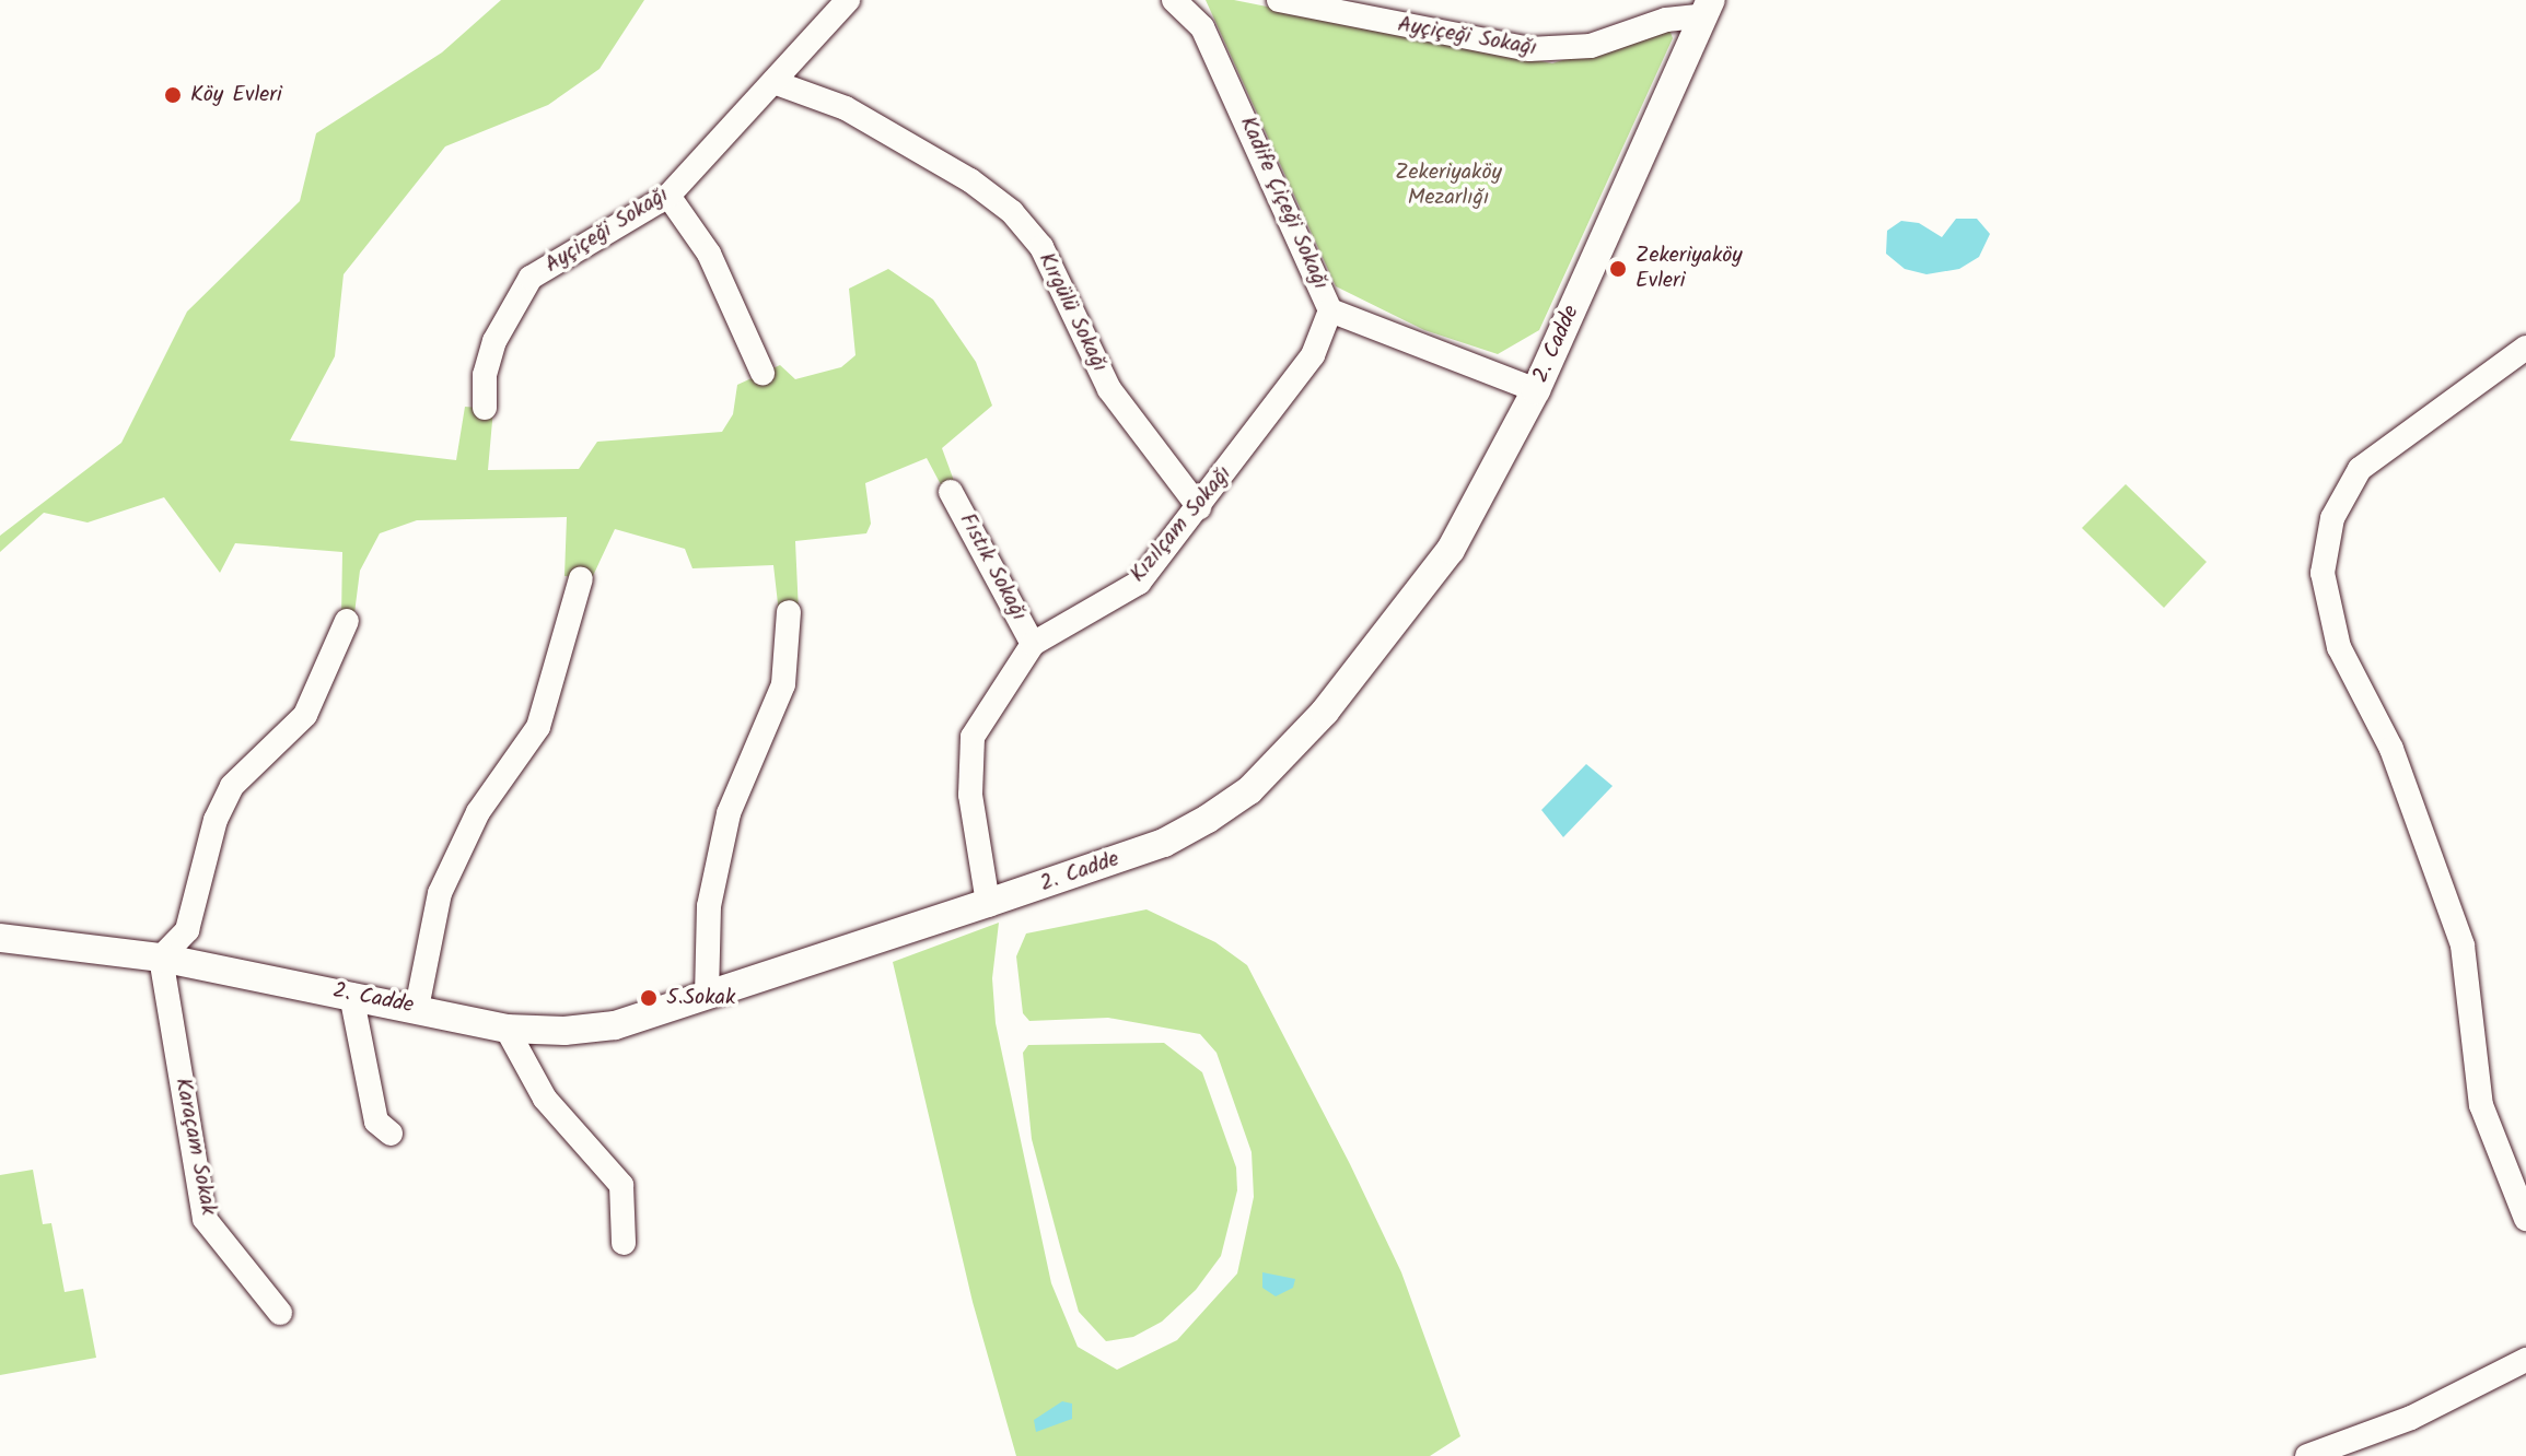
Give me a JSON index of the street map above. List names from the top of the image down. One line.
{"streets":{"street":["Ayçiçeği Sokağı","Kadife Çiçeği Sokağı","Kırgülü Sokağı","2. Cadde","Kızılçam Sokağı","Fıstık Sokağı","Karaçam Sokak"]},"crossings":[["Ayçiçeği Sokağı","Kırgülü Sokağı"],["Ayçiçeği Sokağı","2. Cadde"],["Kadife Çiçeği Sokağı","2. Cadde"],["Kadife Çiçeği Sokağı","Kızılçam Sokağı"],["Kırgülü Sokağı","Kızılçam Sokağı"],["2. Cadde","Kızılçam Sokağı"],["2. Cadde","Karaçam Sokak"],["Kızılçam Sokağı","Fıstık Sokağı"]],"parks":["Zekeriyaköy Mezarlığı"],"places":["Köy Evleri","Zekeriyaköy Evleri","5.Sokak"]}
